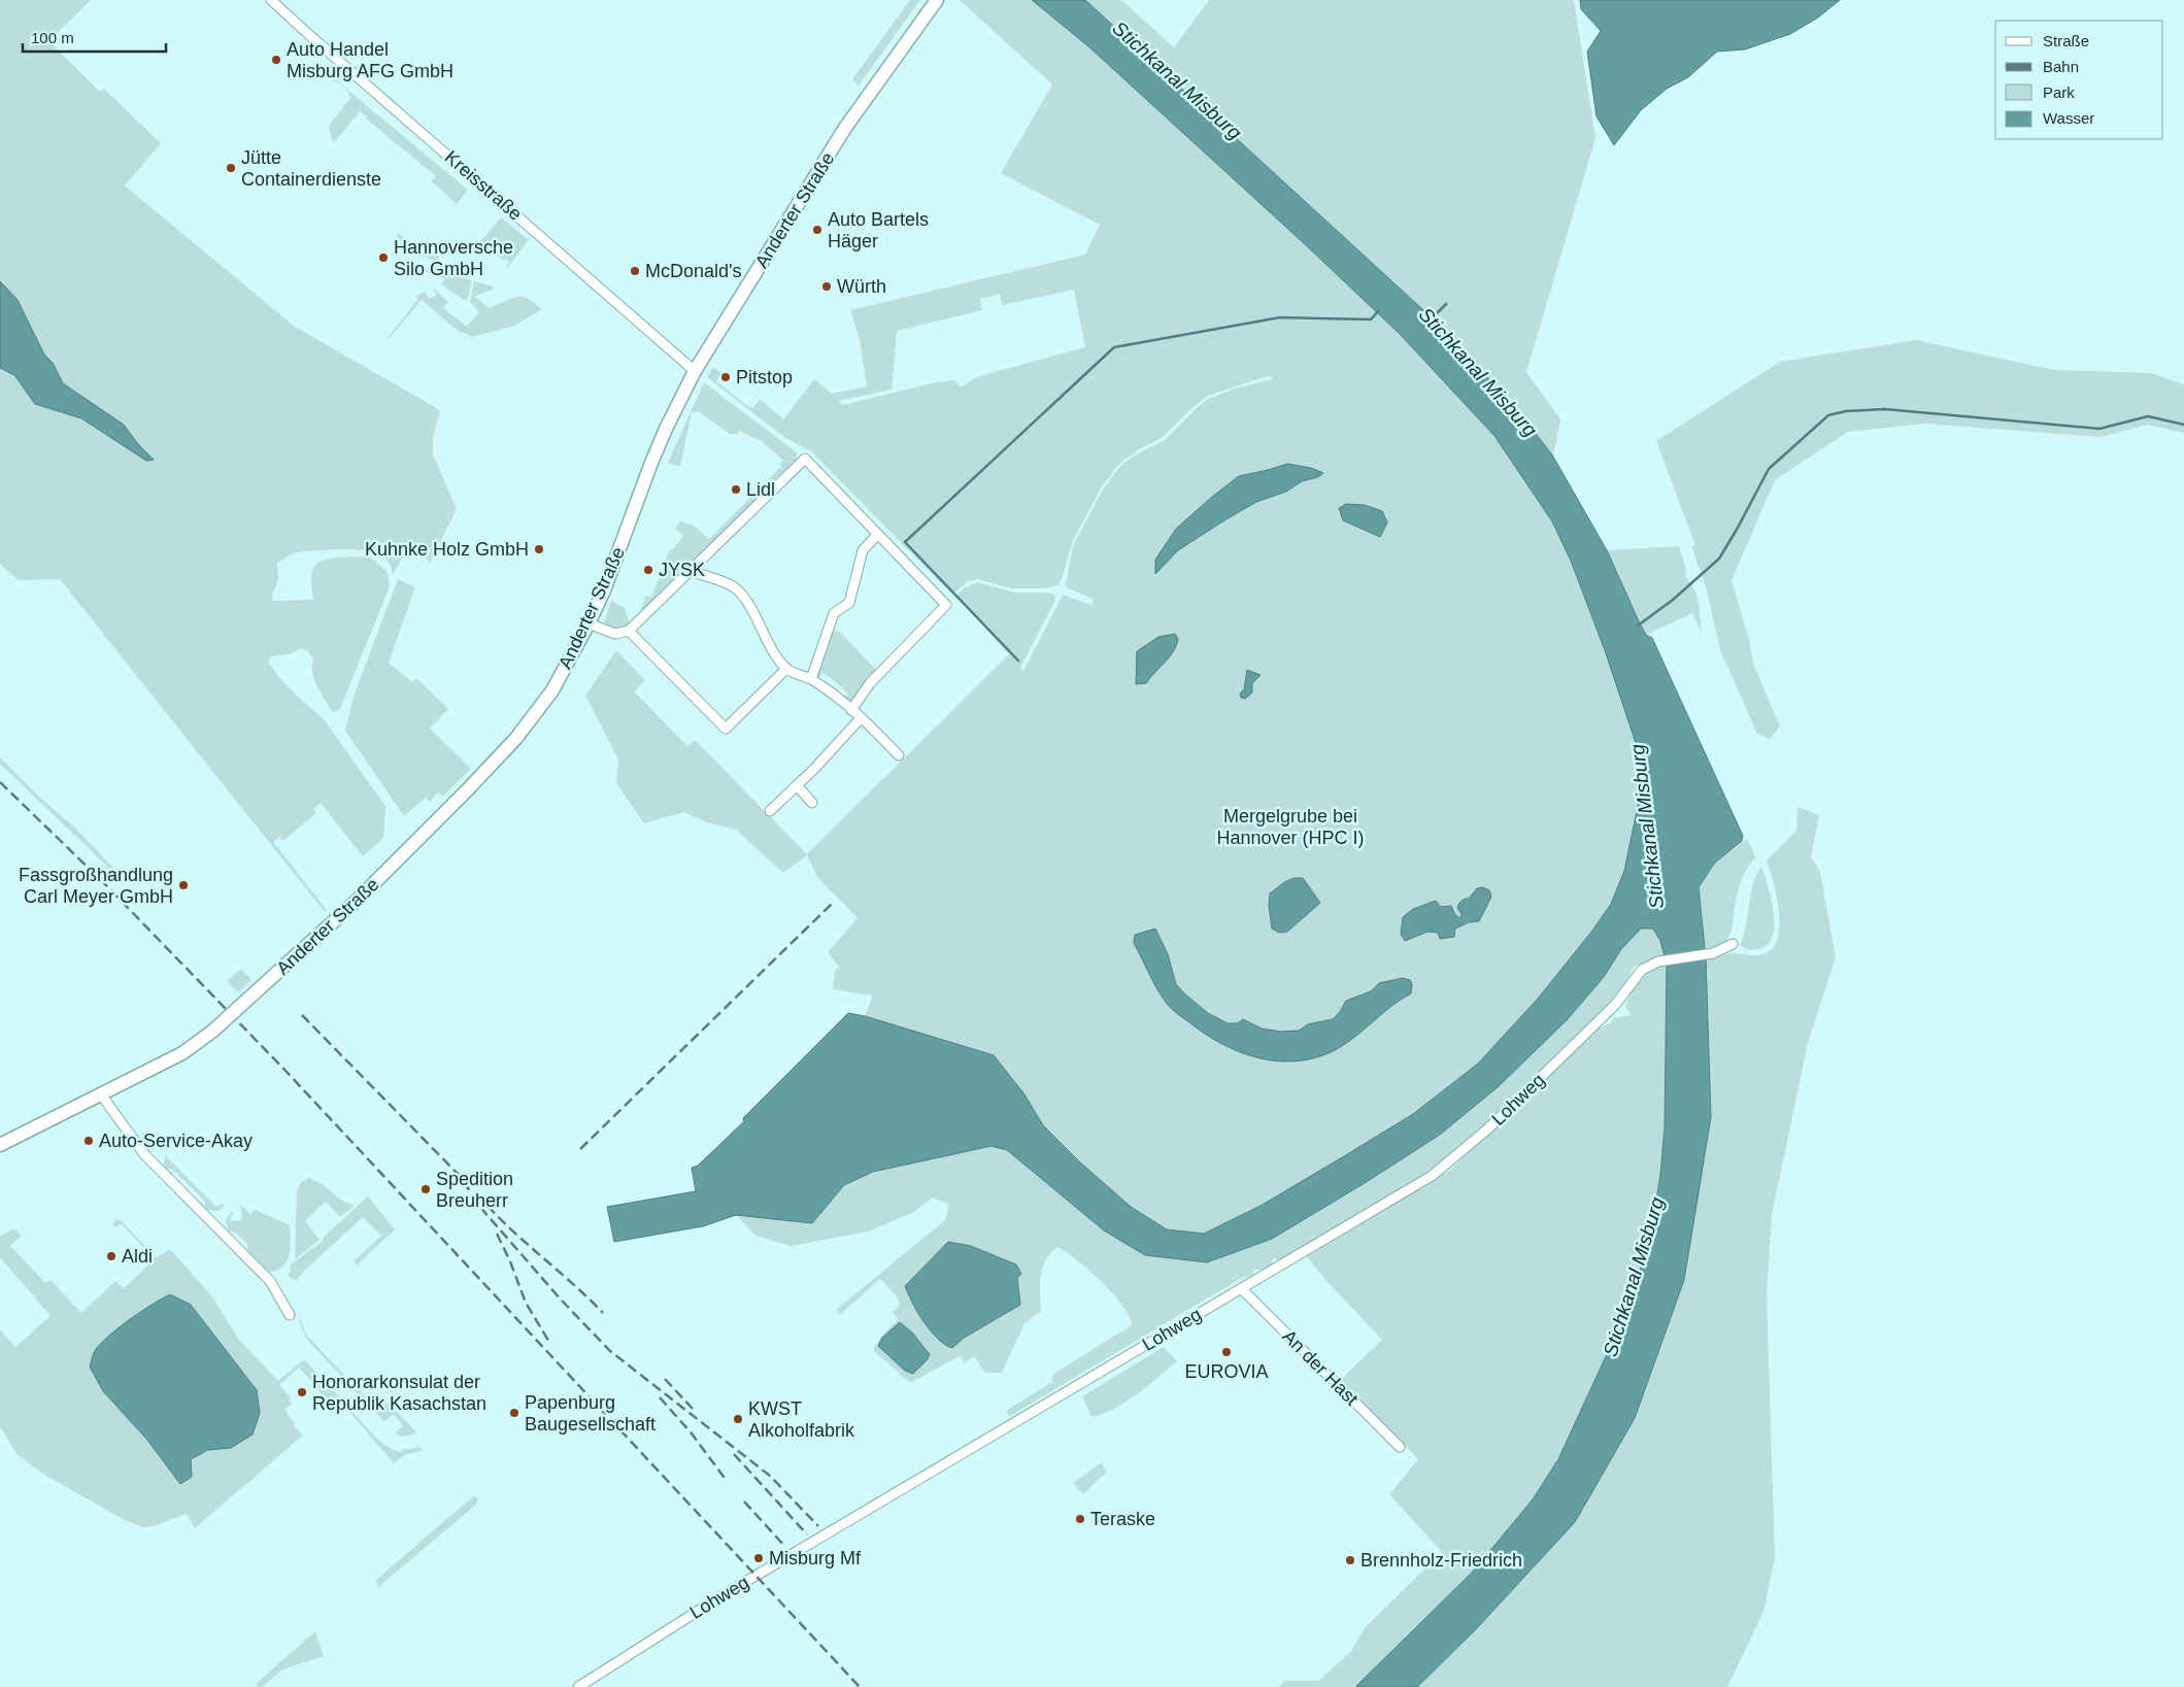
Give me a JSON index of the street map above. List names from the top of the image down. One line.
{"streets":{"main road":["Anderter Straße"],"street":["Kreisstraße","Lohweg","An der Hast"]},"crossings":[["Kreisstraße","Anderter Straße"],["Lohweg","An der Hast"]],"water":["Stichkanal Misburg"],"parks":["Mergelgrube bei Hannover (HPC I)"],"places":["Auto Handel Misburg AFG GmbH","Jütte Containerdienste","Auto Bartels Häger","Hannoversche Silo GmbH","McDonald's","Würth","Pitstop","Lidl","Kuhnke Holz GmbH","JYSK","Fassgroßhandlung Carl Meyer GmbH","Auto-Service-Akay","Spedition Breuherr","Aldi","EUROVIA","Honorarkonsulat der Republik Kasachstan","Papenburg Baugesellschaft","KWST Alkoholfabrik","Teraske","Misburg Mf","Brennholz-Friedrich"],"legend":["Straße","Bahn","Park","Wasser"],"scale_bar":"100 m"}
